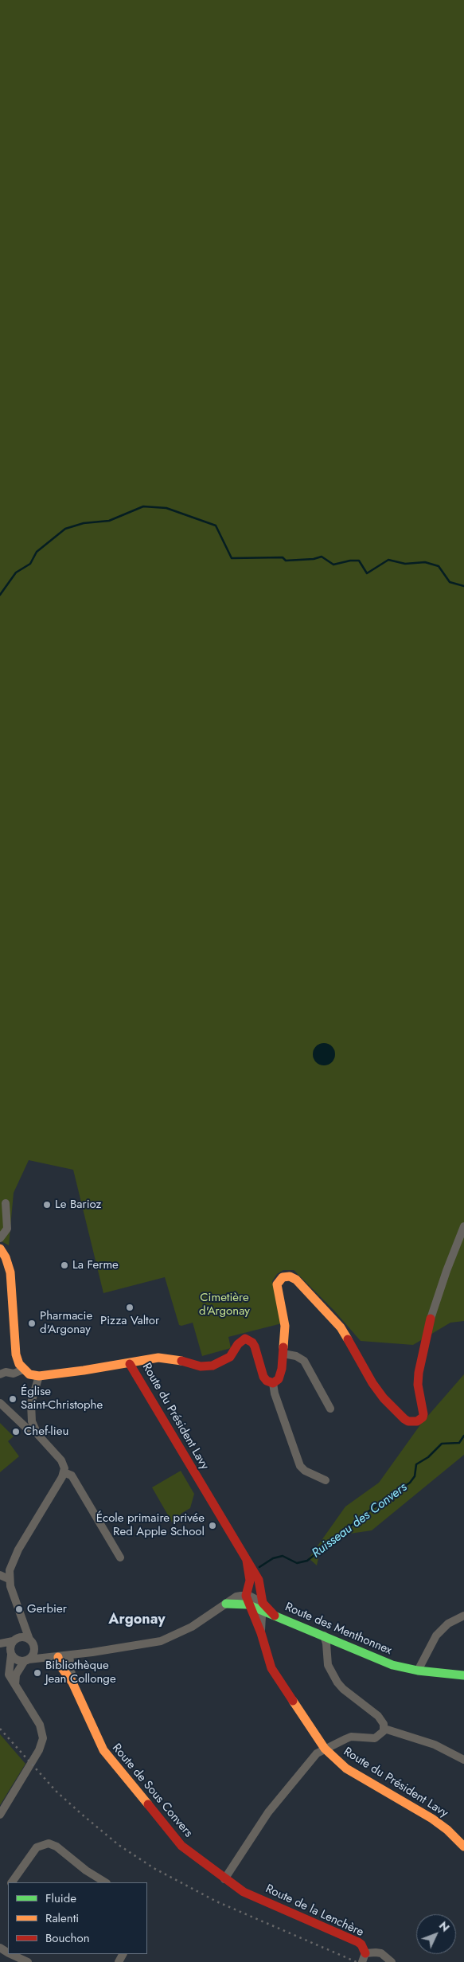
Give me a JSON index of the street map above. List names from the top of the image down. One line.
{"streets":{"street":["Route du Président Lavy","Route des Menthonnex","Route de Sous Convers","Route de la Lenchère"]},"crossings":[["Route du Président Lavy","Route des Menthonnex"],["Route de Sous Convers","Route de la Lenchère"]],"districts":["Argonay"],"water":["Ruisseau des Convers"],"parks":["Cimetière d'Argonay"],"places":["Le Barioz","La Ferme","Pizza Valtor","Pharmacie d'Argonay","Église Saint-Christophe","Chef-lieu","École primaire privée Red Apple School","Gerbier","Bibliothèque Jean Collonge"],"legend":["Fluide","Ralenti","Bouchon"],"north":"top right"}
